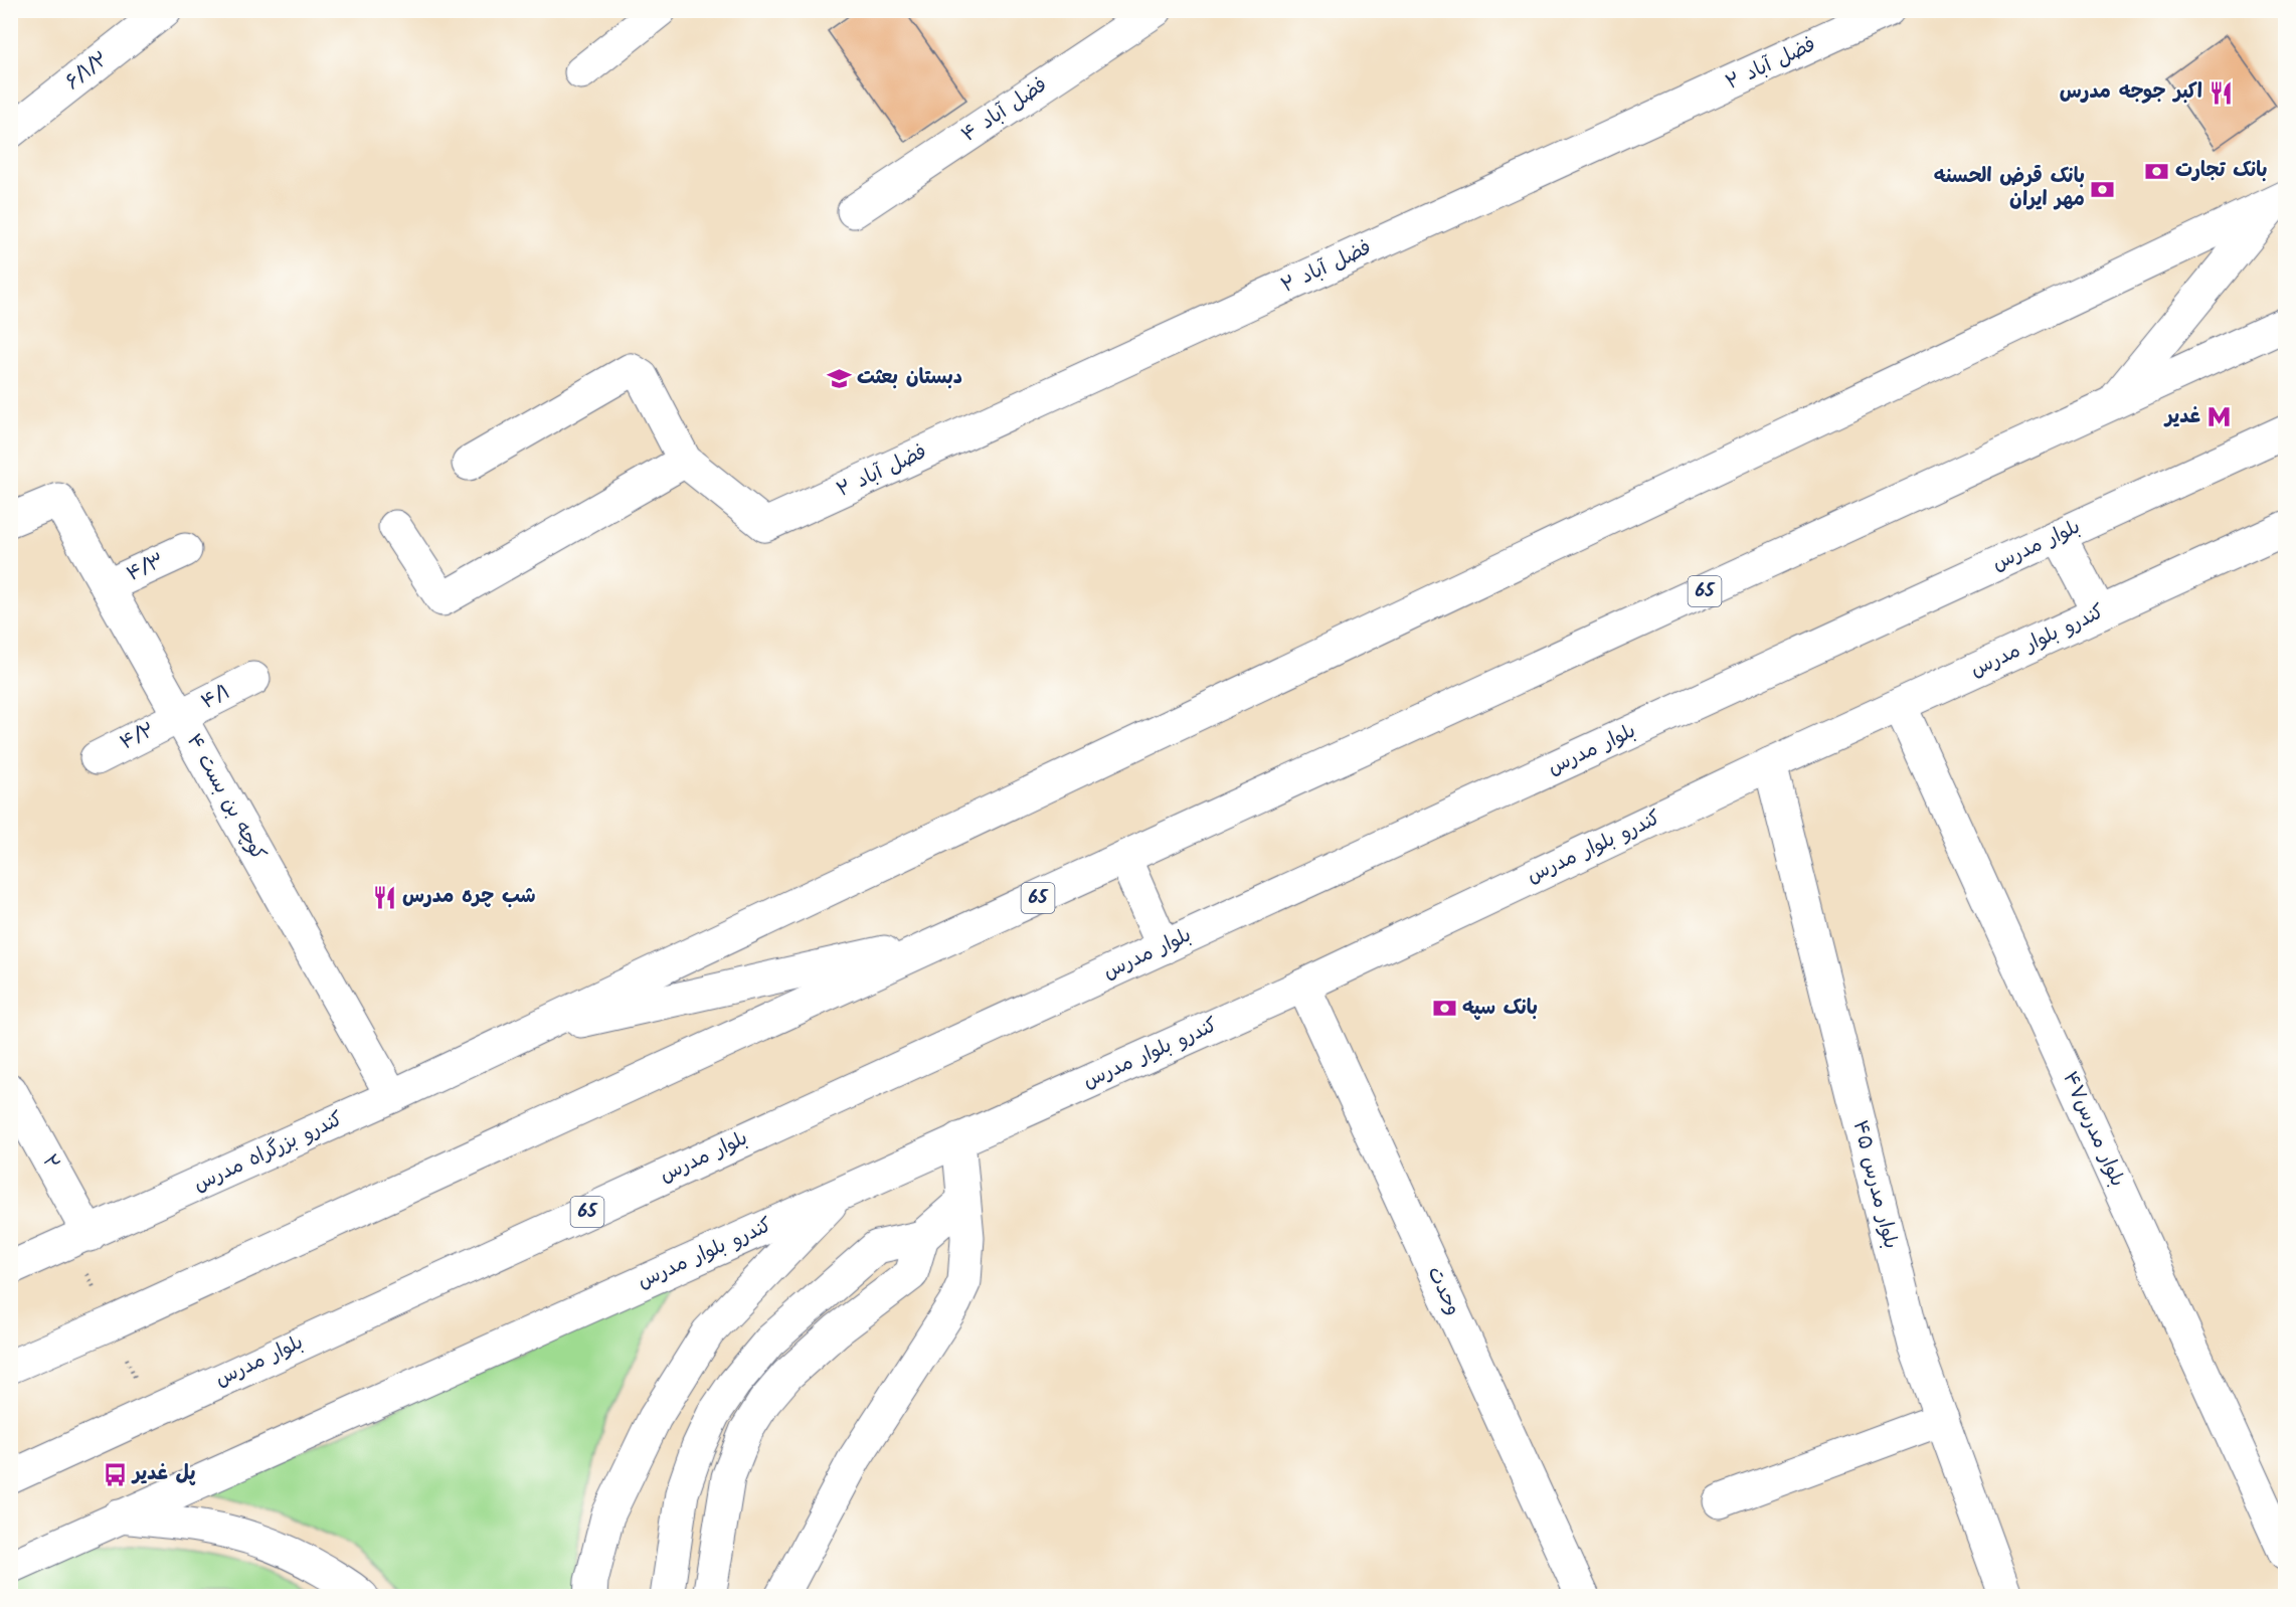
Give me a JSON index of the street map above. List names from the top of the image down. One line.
{"streets":{"main road":["فضل آباد ۲","۶/۱/۲","فضل آباد ۴","بلوار مدرس","۴/۳","65","کندرو بلوار مدرس","۴/۱","۴/۲","کوچه بن بست ۴","بلوار مدرس۴۷","کندرو بزرگراه مدرس","۲","۴۵ بلوار مدرس","وحدت"]},"crossings":[["۴/۳","کوچه بن بست ۴"],["کندرو بلوار مدرس","بلوار مدرس۴۷"],["کندرو بلوار مدرس","۴۵ بلوار مدرس"],["کندرو بلوار مدرس","وحدت"],["۴/۱","۴/۲"],["۴/۱","کوچه بن بست ۴"],["۴/۲","کوچه بن بست ۴"],["کوچه بن بست ۴","کندرو بزرگراه مدرس"],["کندرو بزرگراه مدرس","۲"]],"places":{"restaurant":["اکبر جوجه مدرس","شب چره مدرس"],"bank":["بانک تجارت","بانک قرض الحسنه مهر ایران","بانک سپه"],"school or university":["دبستان بعثت"],"metro station":["غدیر"],"bus stop":["پل غدیر"]}}
